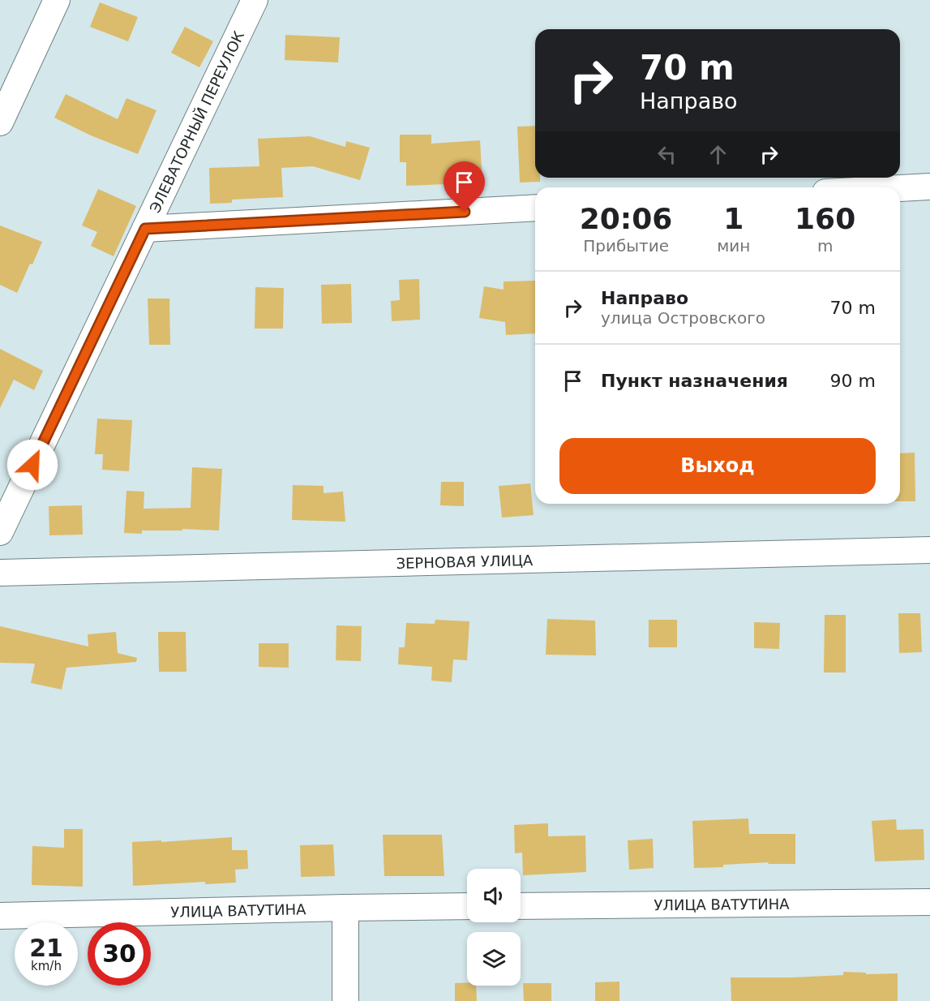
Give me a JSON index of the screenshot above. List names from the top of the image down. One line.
{"streets":{"street":["ЭЛЕВАТОРНЫЙ ПЕРЕУЛОК","ЗЕРНОВАЯ УЛИЦА","УЛИЦА ВАТУТИНА"]},"page":{"turn":["70 m","Направо"],"eta":["20:06","Прибытие","1","мин","160","m"],"list":[{"name":"Направо","note":"улица Островского","value":"70 m"},{"name":"Пункт назначения","value":"90 m"}],"buttons":"Выход","speed":"21 km/h","limit":"30"}}
